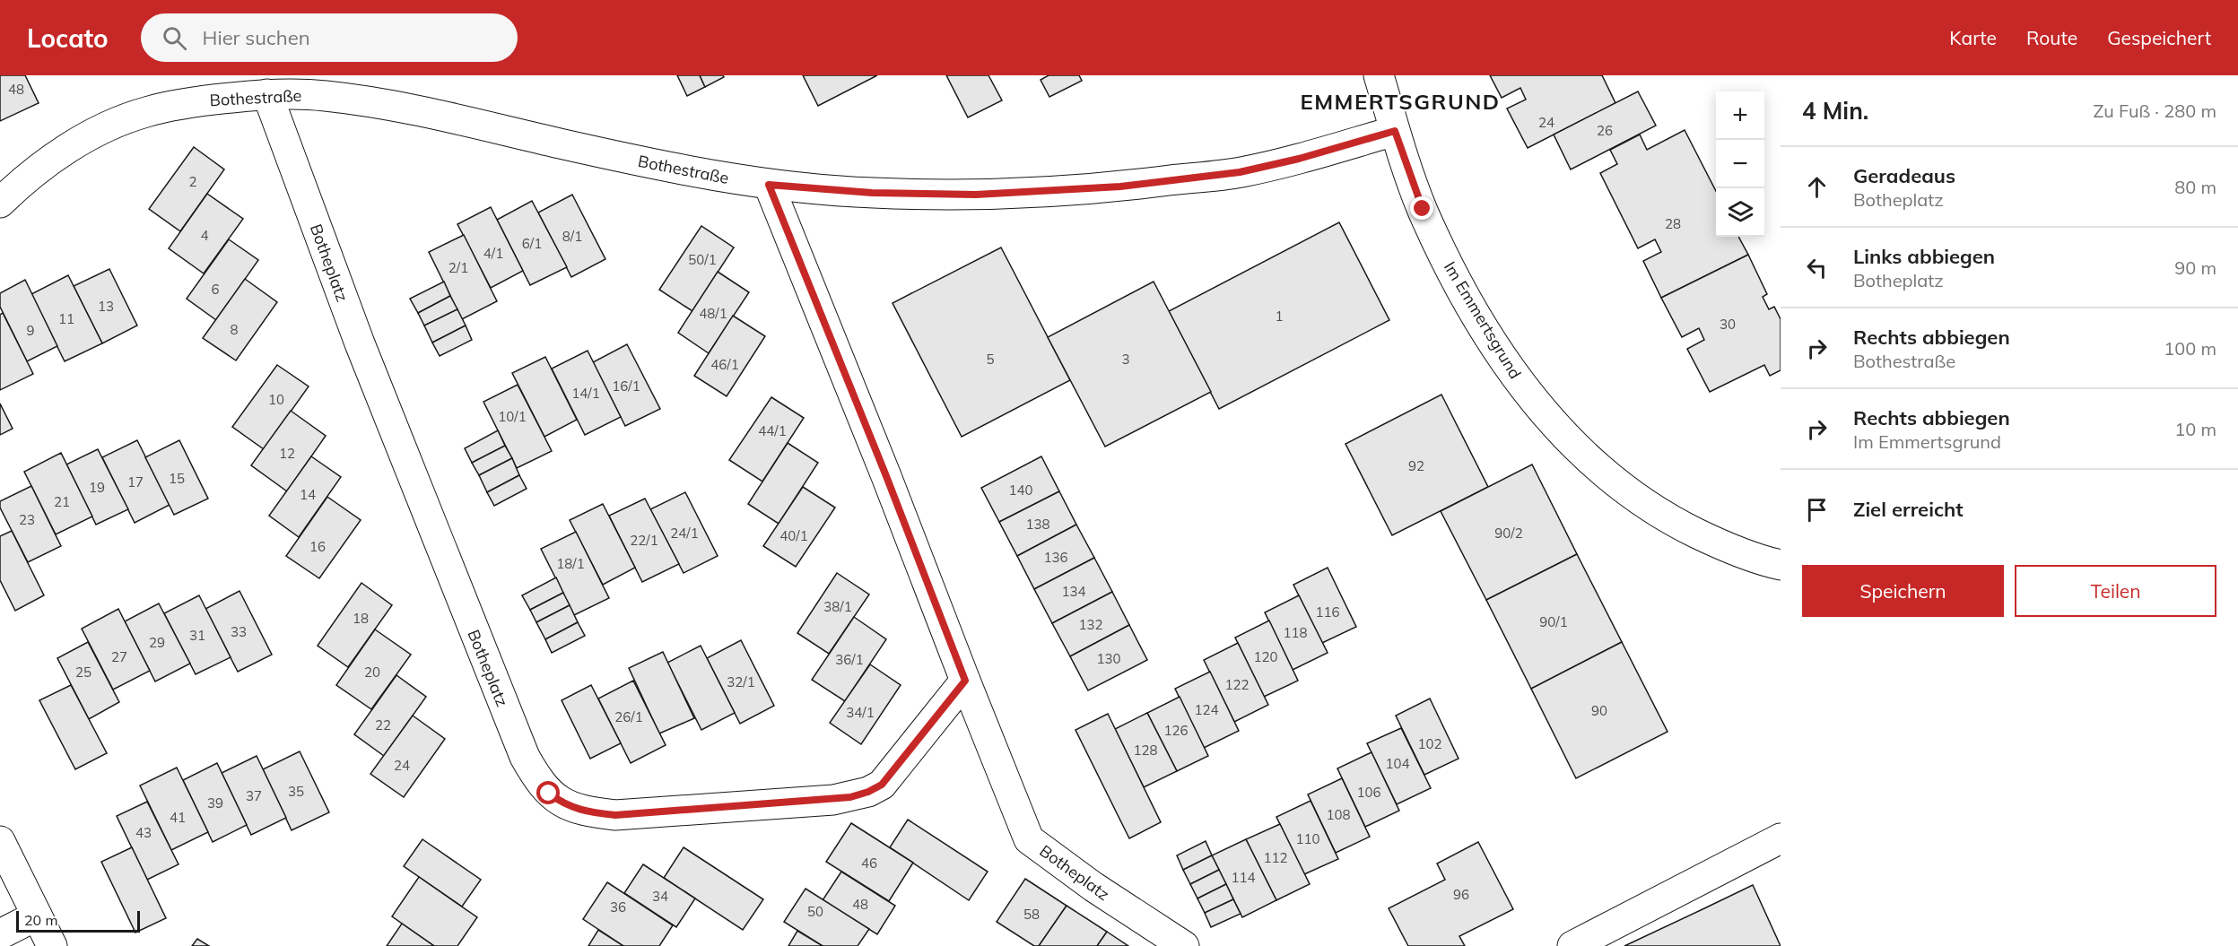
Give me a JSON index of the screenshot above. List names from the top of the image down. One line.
{"streets":{"street":["Bothestraße","Botheplatz","Im Emmertsgrund"]},"crossings":[["Bothestraße","Botheplatz"],["Bothestraße","Im Emmertsgrund"]],"districts":["EMMERTSGRUND"],"house_numbers":["48","24","26","2","28","4","8/1","6/1","4/1","50/1","2/1","6","13","48/1","1","11","30","8","9","5","3","46/1","16/1","14/1","10","10/1","44/1","12","92","15","17","19","140","14","21","23","138","24/1","90/2","40/1","22/1","16","136","18/1","134","38/1","116","18","90/1","132","33","118","31","29","27","120","130","36/1","25","20","32/1","122","124","90","34/1","26/1","22","126","102","128","104","24","35","106","37","39","108","41","43","110","112","46","114","96","34","48","36","50","58"],"scale_bar":"20 m","page":{"header":"Locato","search":"Hier suchen","nav":["Karte","Route","Gespeichert"],"heading":["4 Min.","Zu Fuß · 280 m"],"map_buttons":["+","−"],"list":[["Geradeaus","Botheplatz","80 m"],["Links abbiegen","Botheplatz","90 m"],["Rechts abbiegen","Bothestraße","100 m"],["Rechts abbiegen","Im Emmertsgrund","10 m"],"Ziel erreicht"],"buttons":["Speichern","Teilen"],"scale":"20 m"}}
